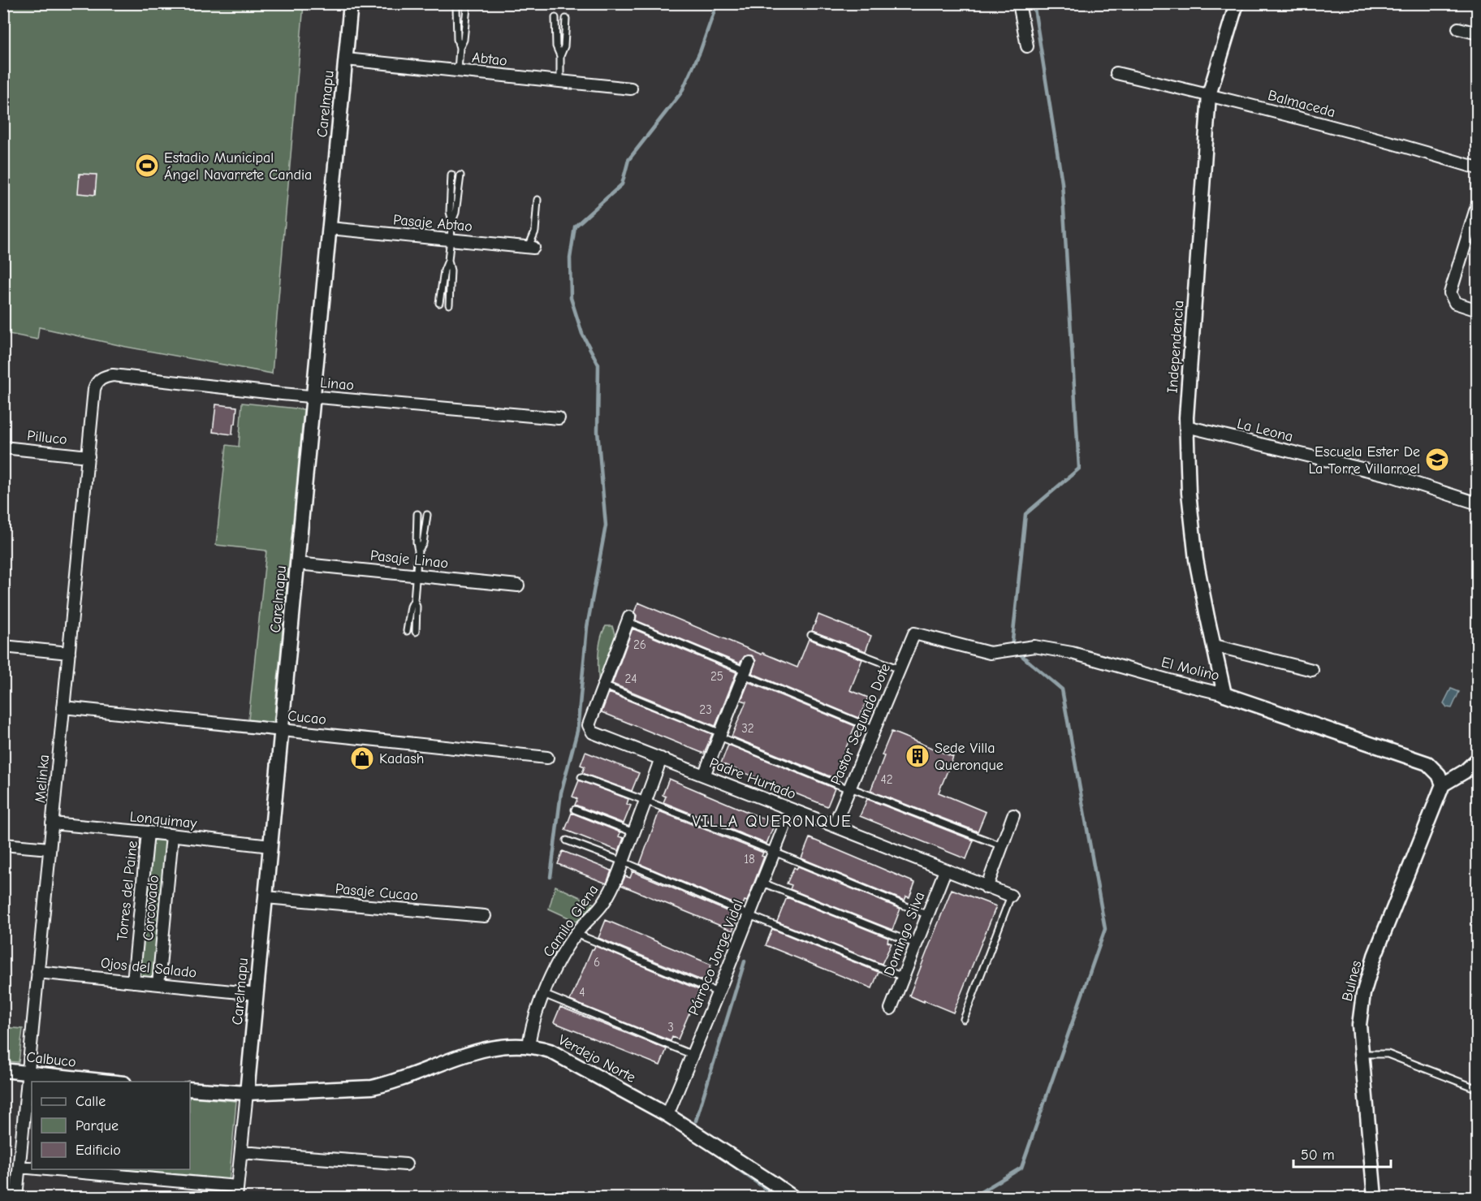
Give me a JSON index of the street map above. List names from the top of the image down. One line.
{"streets":{"street":["Abtao","Carelmapu","Balmaceda","Pasaje Abtao","Independencia","Linao","La Leona","Pilluco","Pasaje Linao","El Molino","Cucao","Pastor Segundo Dote","Melinka","Padre Hurtado","Lonquimay","Torres del Paine","Pasaje Cucao","Corcovado","Camilo Glena","Domingo Silva","Párroco Jorge Vidal","Ojos del Salado","Bulnes","Verdejo Norte","Calbuco"]},"crossings":[["Abtao","Carelmapu"],["Carelmapu","Pasaje Abtao"],["Carelmapu","Linao"],["Carelmapu","Pasaje Linao"],["Carelmapu","Cucao"],["Carelmapu","Lonquimay"],["Carelmapu","Pasaje Cucao"],["Carelmapu","Ojos del Salado"],["Carelmapu","Verdejo Norte"],["Balmaceda","Independencia"],["Independencia","La Leona"],["Independencia","El Molino"],["Linao","Melinka"],["Pilluco","Melinka"],["El Molino","Pastor Segundo Dote"],["El Molino","Bulnes"],["Cucao","Melinka"],["Pastor Segundo Dote","Padre Hurtado"],["Melinka","Lonquimay"],["Melinka","Ojos del Salado"],["Melinka","Calbuco"],["Padre Hurtado","Camilo Glena"],["Padre Hurtado","Domingo Silva"],["Padre Hurtado","Párroco Jorge Vidal"],["Lonquimay","Torres del Paine"],["Lonquimay","Corcovado"],["Torres del Paine","Ojos del Salado"],["Corcovado","Ojos del Salado"],["Camilo Glena","Verdejo Norte"],["Párroco Jorge Vidal","Verdejo Norte"]],"districts":["VILLA QUERONQUE"],"places":{"sports":["Estadio Municipal Ángel Navarrete Candia"],"school or university":["Escuela Ester De La Torre Villarroel"],"building":["Sede Villa Queronque"],"shop":["Kadash"]},"house_numbers":["26","25","24","23","32","42","18","6","4","3"],"legend":["Calle","Parque","Edificio"],"scale_bar":"50 m"}
